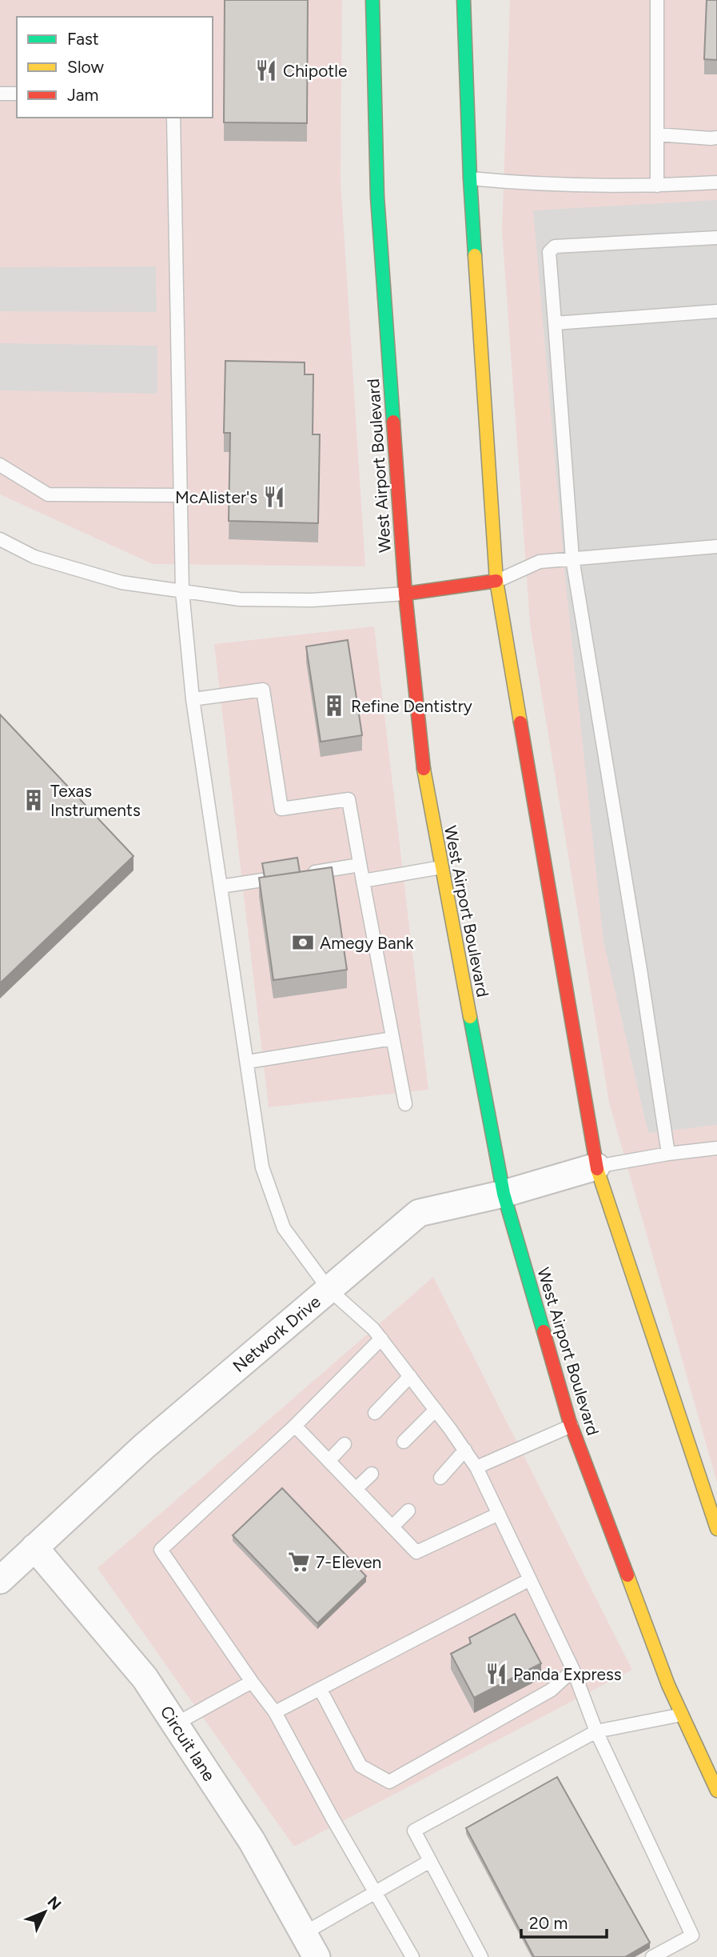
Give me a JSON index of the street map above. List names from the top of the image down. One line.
{"streets":{"main road":["West Airport Boulevard"],"street":["Network Drive","Circuit lane"]},"crossings":[["West Airport Boulevard","Network Drive"],["Network Drive","Circuit lane"]],"places":{"restaurant":["Chipotle","McAlister's","Panda Express"],"building":["Refine Dentistry","Texas Instruments"],"bank":["Amegy Bank"],"supermarket":["7-Eleven"]},"legend":["Fast","Slow","Jam"],"scale_bar":"20 m","north":"top right"}
